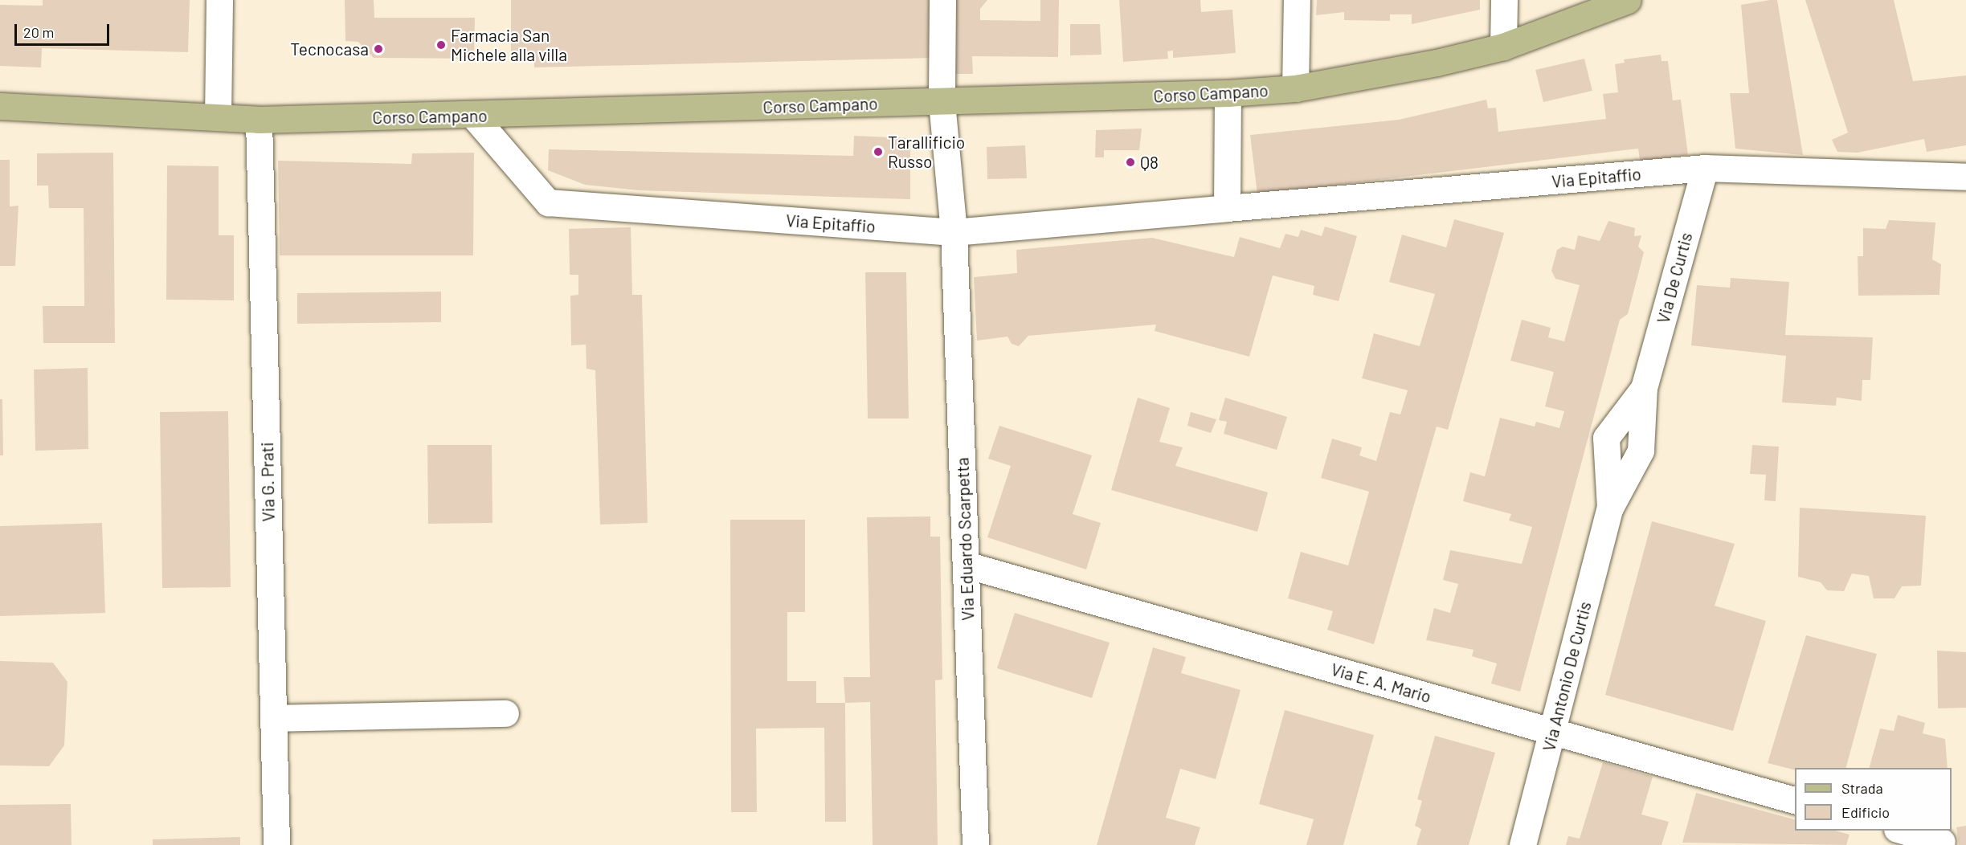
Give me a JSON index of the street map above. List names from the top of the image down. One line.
{"streets":{"main road":["Corso Campano"],"street":["Via Epitaffio","Via De Curtis","Via G. Prati","Via Eduardo Scarpetta","Via Antonio De Curtis","Via E. A. Mario"]},"crossings":[["Corso Campano","Via Epitaffio"],["Corso Campano","Via G. Prati"],["Corso Campano","Via Eduardo Scarpetta"],["Via Epitaffio","Via De Curtis"],["Via Epitaffio","Via Eduardo Scarpetta"],["Via De Curtis","Via Antonio De Curtis"],["Via Eduardo Scarpetta","Via E. A. Mario"],["Via Antonio De Curtis","Via E. A. Mario"]],"places":["Farmacia San Michele alla villa","Tecnocasa","Tarallificio Russo","Q8"],"legend":["Strada","Edificio"],"scale_bar":"20 m"}
